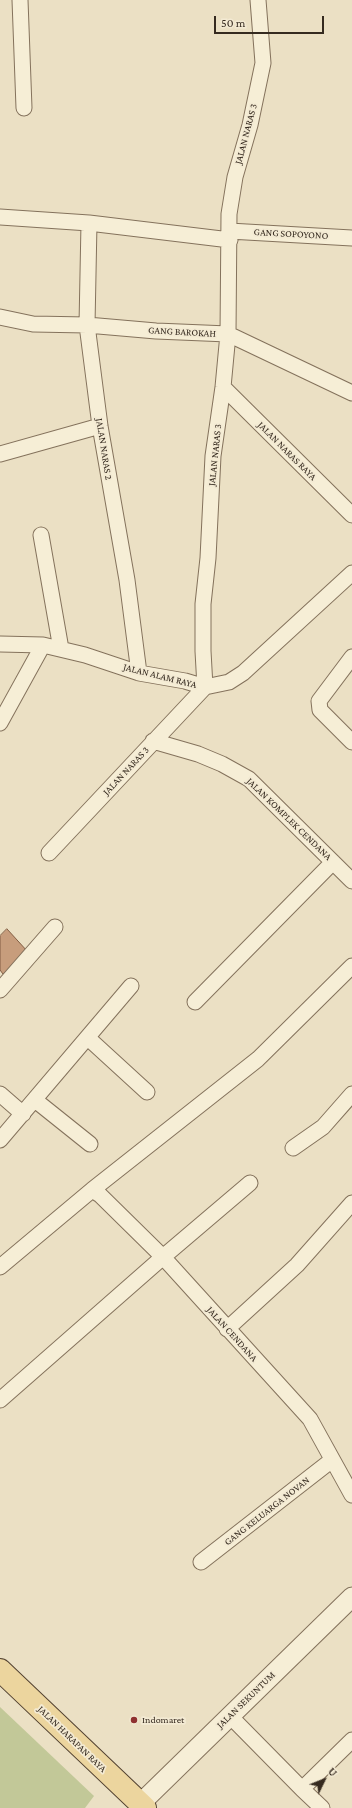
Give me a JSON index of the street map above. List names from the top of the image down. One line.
{"streets":{"main road":["JALAN HARAPAN RAYA"],"street":["JALAN NARAS 3","GANG SOPOYONO","GANG BAROKAH","JALAN NARAS 2","JALAN NARAS RAYA","JALAN ALAM RAYA","JALAN KOMPLEK CENDANA","JALAN CENDANA","GANG KELUARGA NOVAN","JALAN SEKUNTUM"]},"crossings":[["JALAN NARAS 3","GANG SOPOYONO"],["JALAN NARAS 3","GANG BAROKAH"],["JALAN NARAS 3","JALAN NARAS RAYA"],["JALAN NARAS 3","JALAN ALAM RAYA"],["JALAN NARAS 3","JALAN KOMPLEK CENDANA"],["GANG SOPOYONO","JALAN NARAS 2"],["GANG BAROKAH","JALAN NARAS 2"],["JALAN NARAS 2","JALAN ALAM RAYA"],["JALAN CENDANA","GANG KELUARGA NOVAN"],["JALAN SEKUNTUM","JALAN HARAPAN RAYA"]],"places":["Indomaret"],"scale_bar":"50 m","north":"top right"}
